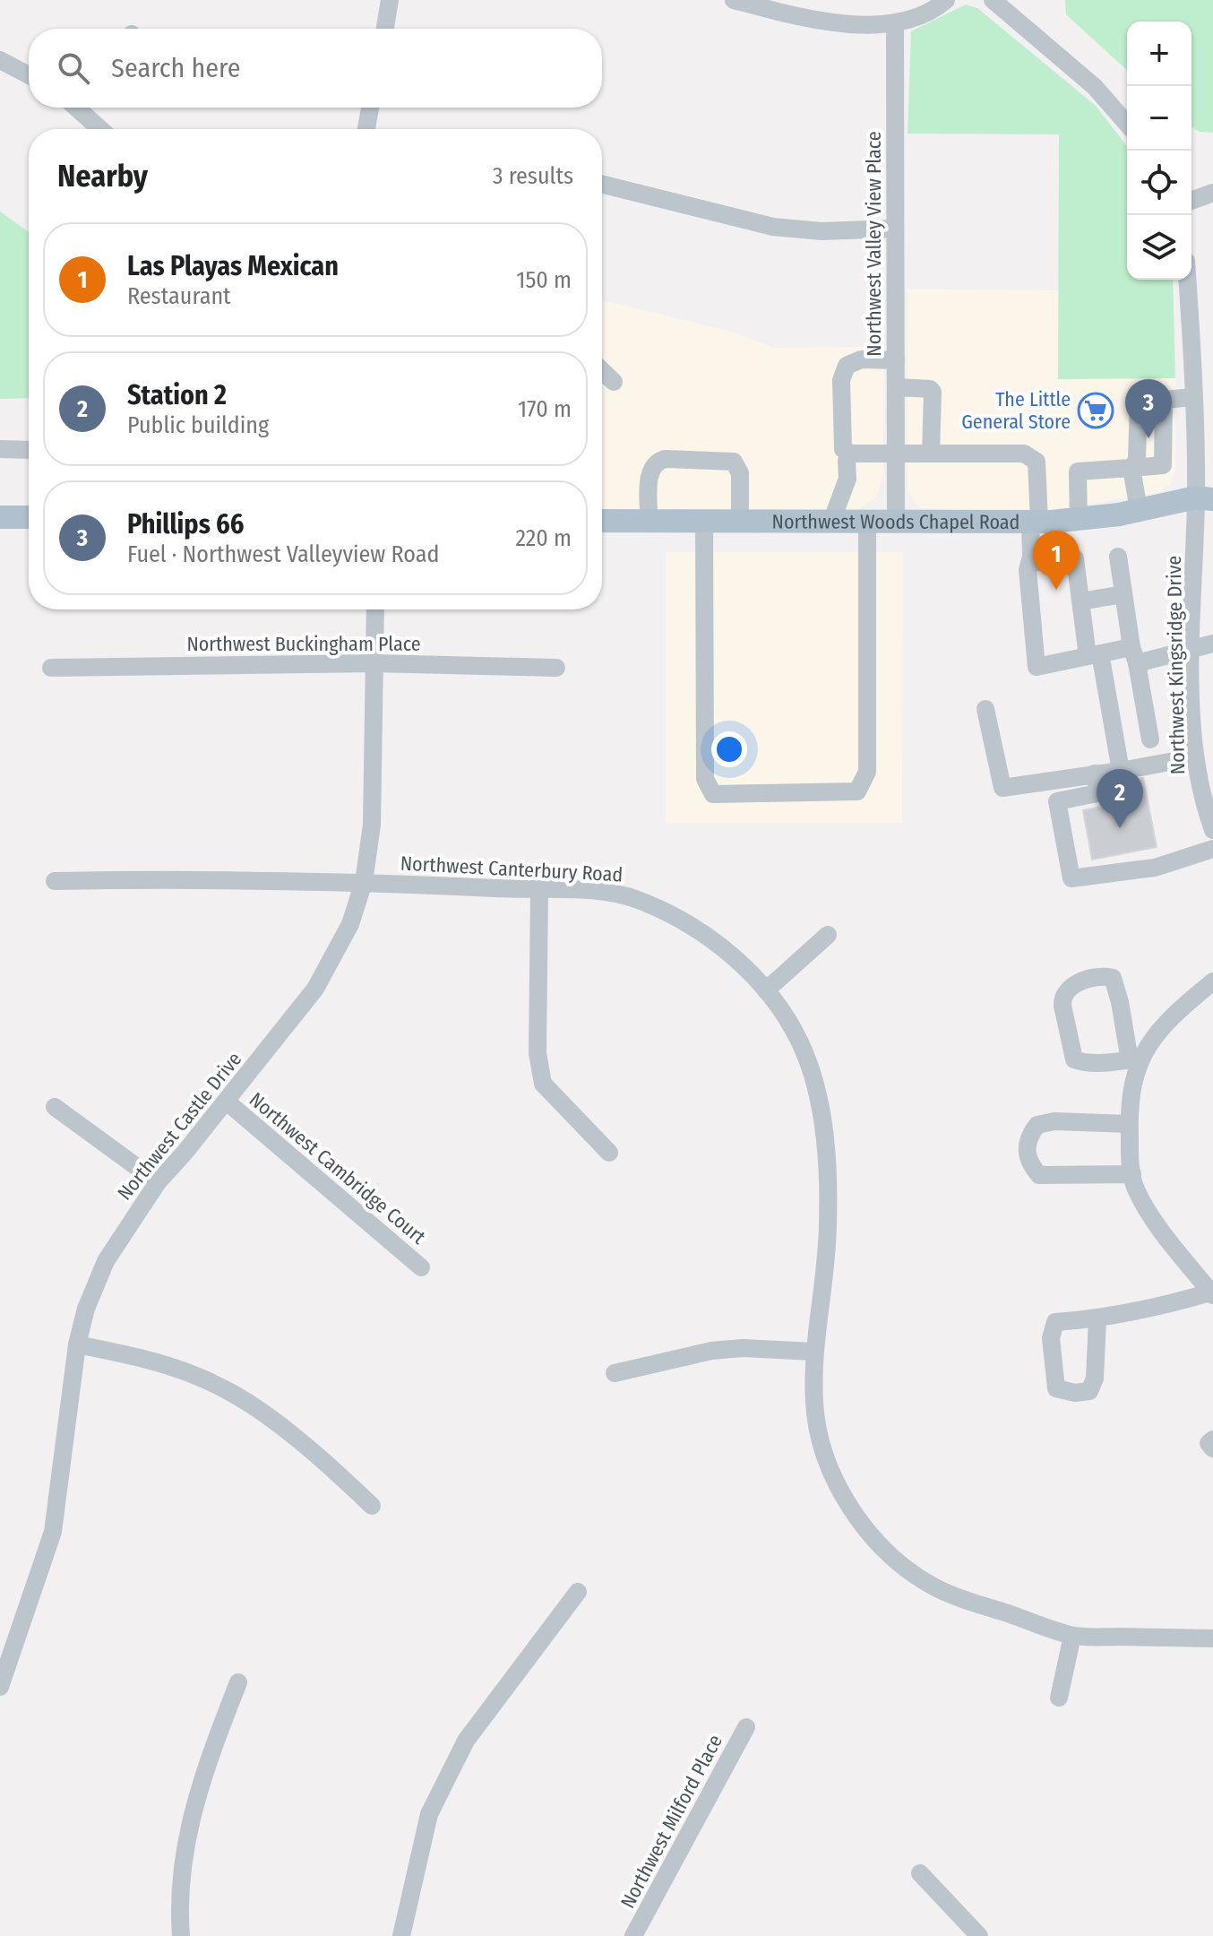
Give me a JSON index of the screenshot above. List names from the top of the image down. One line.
{"streets":{"main road":["Northwest Woods Chapel Road"],"street":["Northwest Valley View Place","Northwest Buckingham Place","Northwest Kingsridge Drive","Northwest Canterbury Road","Northwest Castle Drive","Northwest Cambridge Court","Northwest Milford Place"]},"crossings":[["Northwest Valley View Place","Northwest Woods Chapel Road"],["Northwest Woods Chapel Road","Northwest Kingsridge Drive"],["Northwest Buckingham Place","Northwest Castle Drive"],["Northwest Canterbury Road","Northwest Castle Drive"],["Northwest Castle Drive","Northwest Cambridge Court"]],"places":{"supermarket":["The Little General Store"]},"page":{"map_buttons":["+","−"],"search":"Search here","heading":["Nearby","3 results"],"list":[{"mark":"1","name":"Las Playas Mexican","note":"Restaurant","value":"150 m"},{"mark":"2","name":"Station 2","note":"Public building","value":"170 m"},{"mark":"3","name":"Phillips 66","note":"Fuel · Northwest Valleyview Road","value":"220 m"}],"pins":["3","1","2"]}}
